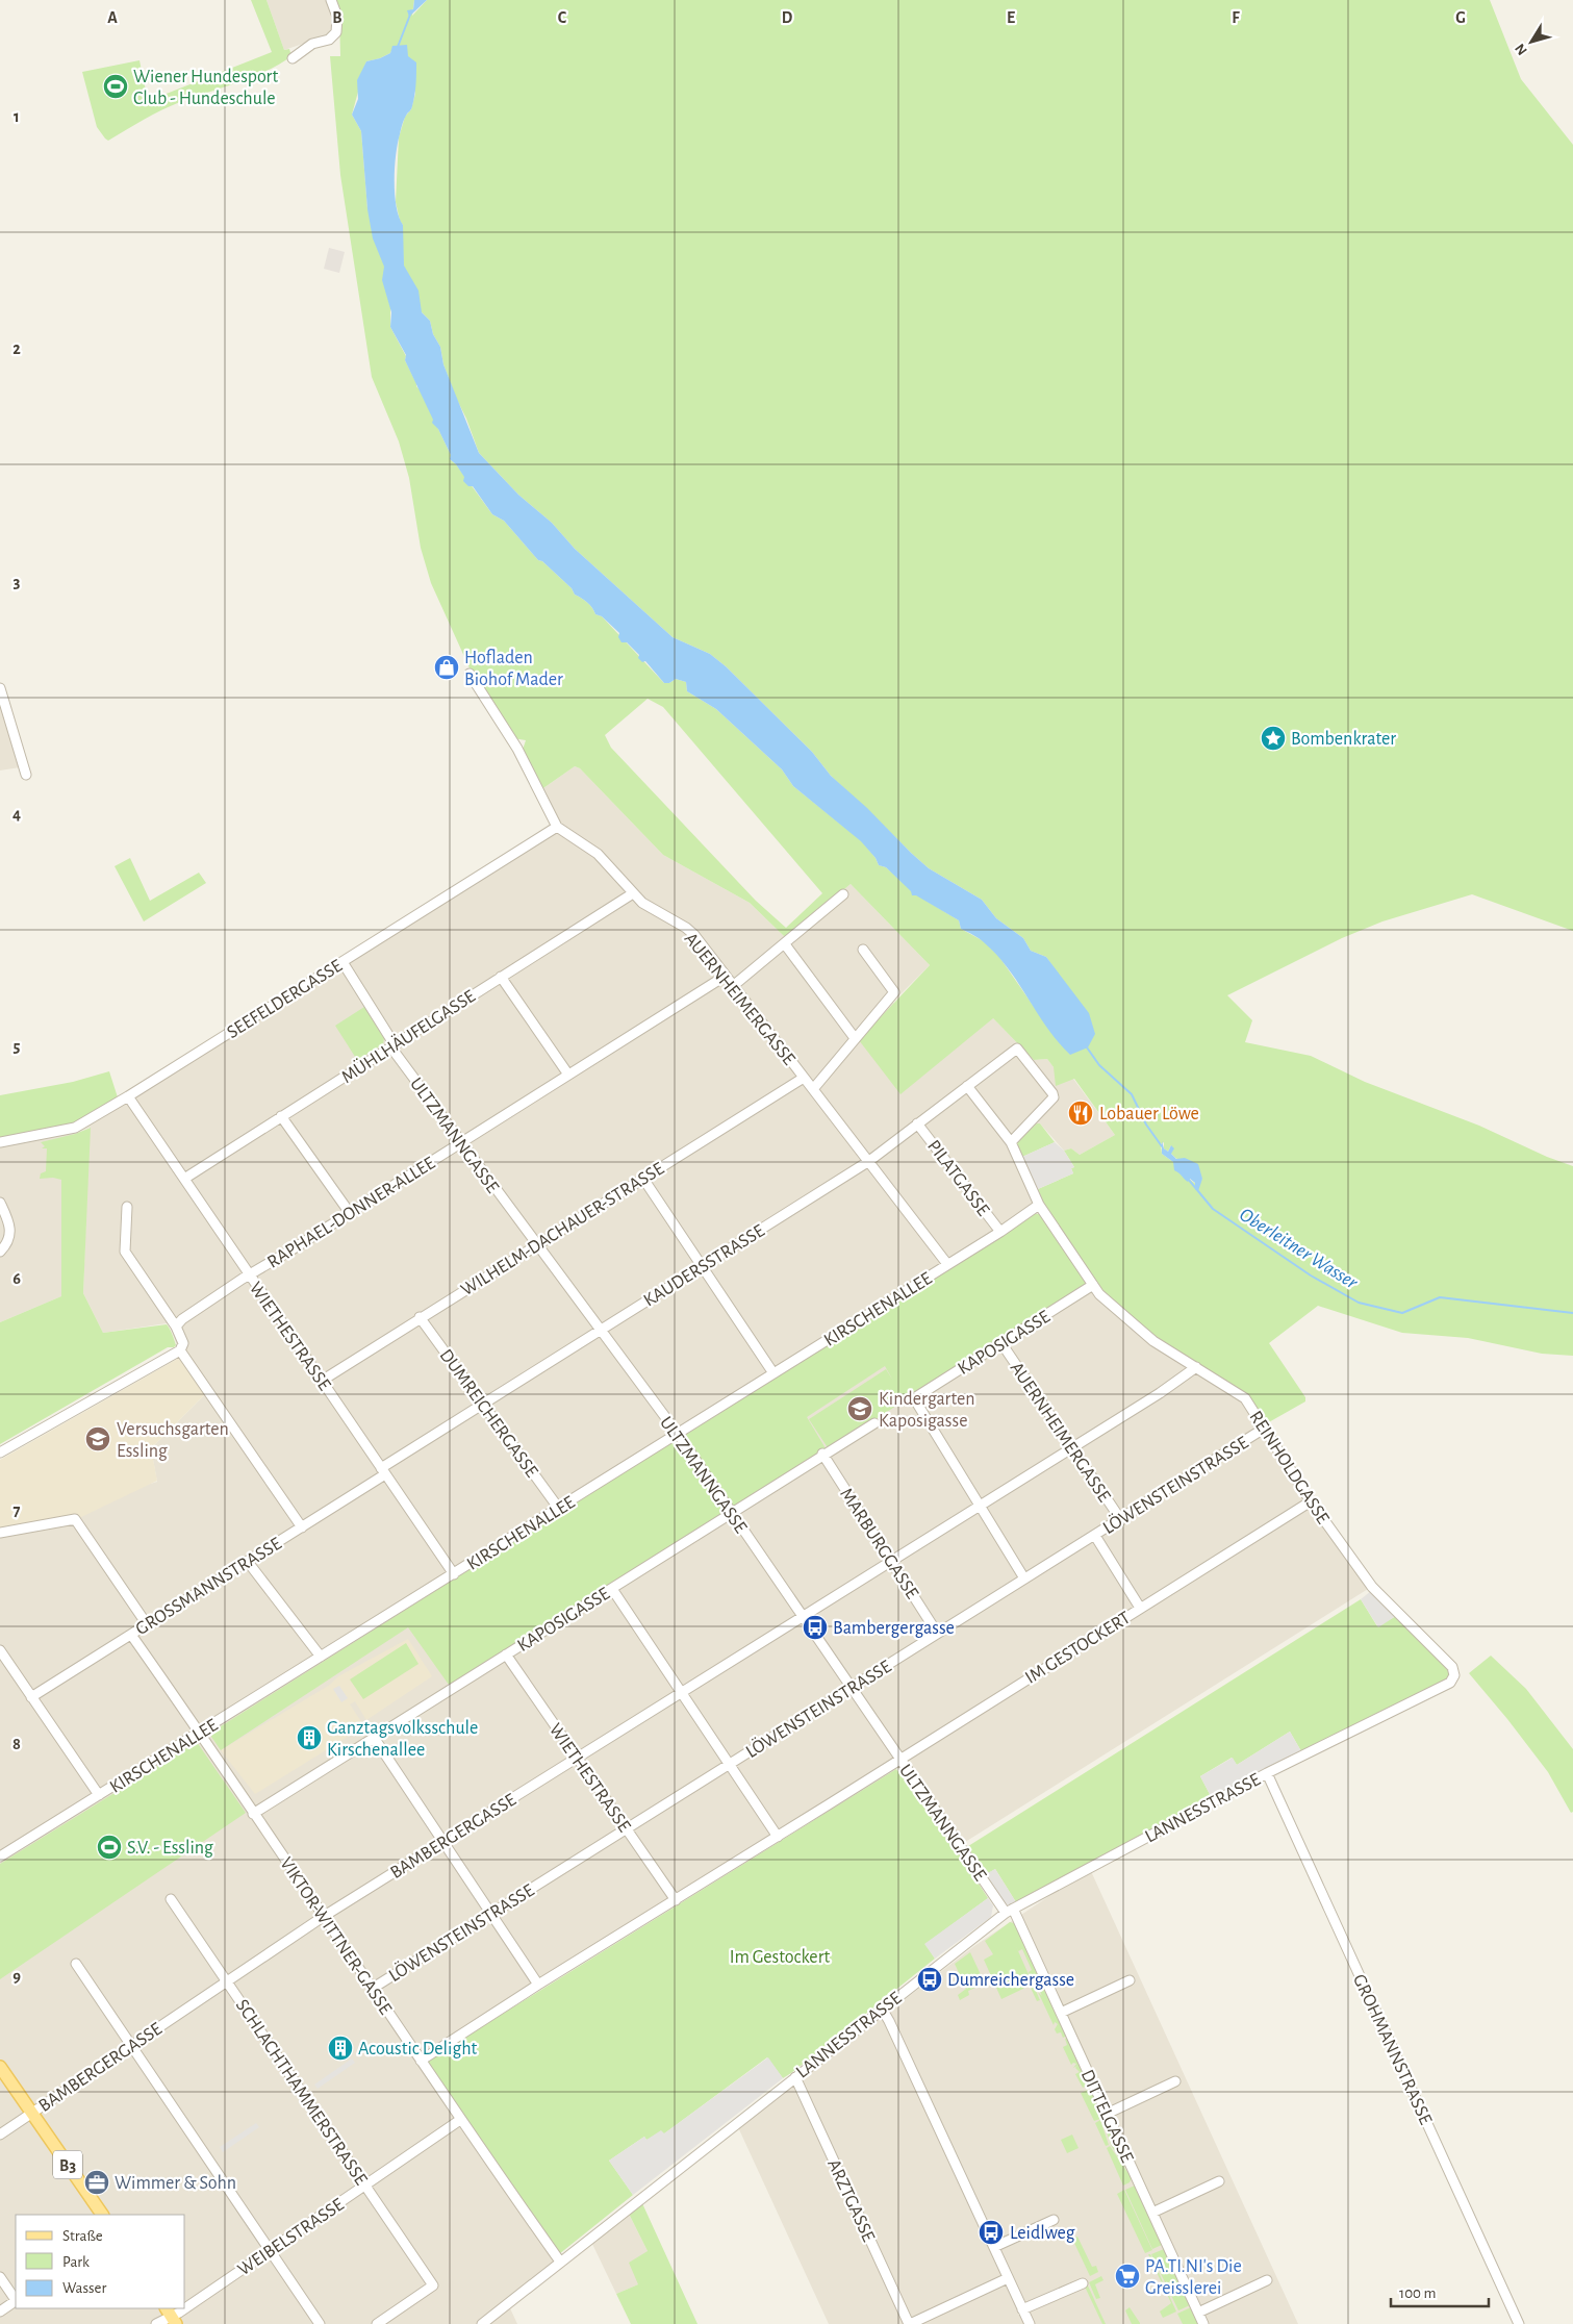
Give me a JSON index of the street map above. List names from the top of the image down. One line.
{"streets":{"main road":["B3"],"street":["SEEFELDERGASSE","AUERNHEIMERGASSE","MÜHLHÄUFELGASSE","ULTZMANNGASSE","PILATGASSE","RAPHAEL-DONNER-ALLEE","WILHELM-DACHAUER-STRASSE","KAUDERSSTRASSE","KIRSCHENALLEE","WIETHESTRASSE","KAPOSIGASSE","DUMREICHERGASSE","REINHOLDGASSE","LÖWENSTEINSTRASSE","MARBURGGASSE","GROSSMANNSTRASSE","IM GESTOCKERT","LANNESSTRASSE","BAMBERGERGASSE","VIKTOR-WITTNER-GASSE","GROHMANNSTRASSE","SCHLACHTHAMMERSTRASSE","DITTELGASSE","ARZTGASSE","WEIBELSTRASSE"]},"crossings":[["SEEFELDERGASSE","AUERNHEIMERGASSE"],["SEEFELDERGASSE","ULTZMANNGASSE"],["SEEFELDERGASSE","WIETHESTRASSE"],["AUERNHEIMERGASSE","MÜHLHÄUFELGASSE"],["AUERNHEIMERGASSE","RAPHAEL-DONNER-ALLEE"],["AUERNHEIMERGASSE","WILHELM-DACHAUER-STRASSE"],["AUERNHEIMERGASSE","KAUDERSSTRASSE"],["AUERNHEIMERGASSE","KIRSCHENALLEE"],["AUERNHEIMERGASSE","KAPOSIGASSE"],["AUERNHEIMERGASSE","LÖWENSTEINSTRASSE"],["AUERNHEIMERGASSE","BAMBERGERGASSE"],["MÜHLHÄUFELGASSE","ULTZMANNGASSE"],["MÜHLHÄUFELGASSE","WIETHESTRASSE"],["ULTZMANNGASSE","RAPHAEL-DONNER-ALLEE"],["ULTZMANNGASSE","WILHELM-DACHAUER-STRASSE"],["ULTZMANNGASSE","KAUDERSSTRASSE"],["ULTZMANNGASSE","KIRSCHENALLEE"],["ULTZMANNGASSE","KAPOSIGASSE"],["ULTZMANNGASSE","LÖWENSTEINSTRASSE"],["ULTZMANNGASSE","IM GESTOCKERT"],["ULTZMANNGASSE","LANNESSTRASSE"],["ULTZMANNGASSE","BAMBERGERGASSE"],["ULTZMANNGASSE","DITTELGASSE"],["PILATGASSE","KAUDERSSTRASSE"],["PILATGASSE","KIRSCHENALLEE"],["RAPHAEL-DONNER-ALLEE","WIETHESTRASSE"],["WILHELM-DACHAUER-STRASSE","WIETHESTRASSE"],["WILHELM-DACHAUER-STRASSE","DUMREICHERGASSE"],["KAUDERSSTRASSE","WIETHESTRASSE"],["KAUDERSSTRASSE","DUMREICHERGASSE"],["KAUDERSSTRASSE","REINHOLDGASSE"],["KAUDERSSTRASSE","GROSSMANNSTRASSE"],["KIRSCHENALLEE","WIETHESTRASSE"],["KIRSCHENALLEE","DUMREICHERGASSE"],["KIRSCHENALLEE","REINHOLDGASSE"],["KIRSCHENALLEE","VIKTOR-WITTNER-GASSE"],["WIETHESTRASSE","KAPOSIGASSE"],["WIETHESTRASSE","LÖWENSTEINSTRASSE"],["WIETHESTRASSE","GROSSMANNSTRASSE"],["WIETHESTRASSE","IM GESTOCKERT"],["WIETHESTRASSE","BAMBERGERGASSE"],["KAPOSIGASSE","REINHOLDGASSE"],["KAPOSIGASSE","MARBURGGASSE"],["KAPOSIGASSE","BAMBERGERGASSE"],["KAPOSIGASSE","VIKTOR-WITTNER-GASSE"],["REINHOLDGASSE","LÖWENSTEINSTRASSE"],["REINHOLDGASSE","IM GESTOCKERT"],["REINHOLDGASSE","LANNESSTRASSE"],["REINHOLDGASSE","BAMBERGERGASSE"],["LÖWENSTEINSTRASSE","MARBURGGASSE"],["LÖWENSTEINSTRASSE","VIKTOR-WITTNER-GASSE"],["MARBURGGASSE","BAMBERGERGASSE"],["GROSSMANNSTRASSE","VIKTOR-WITTNER-GASSE"],["IM GESTOCKERT","VIKTOR-WITTNER-GASSE"],["LANNESSTRASSE","VIKTOR-WITTNER-GASSE"],["LANNESSTRASSE","GROHMANNSTRASSE"],["LANNESSTRASSE","DITTELGASSE"],["LANNESSTRASSE","ARZTGASSE"],["BAMBERGERGASSE","VIKTOR-WITTNER-GASSE"],["BAMBERGERGASSE","SCHLACHTHAMMERSTRASSE"],["BAMBERGERGASSE","B3"],["VIKTOR-WITTNER-GASSE","WEIBELSTRASSE"],["SCHLACHTHAMMERSTRASSE","WEIBELSTRASSE"]],"water":["Oberleitner Wasser"],"parks":["Im Gestockert"],"places":{"sports":["Wiener Hundesport Club - Hundeschule","S.V. - Essling"],"shop":["Hofladen Biohof Mader"],"place":["Bombenkrater"],"restaurant":["Lobauer Löwe"],"school or university":["Kindergarten Kaposigasse","Versuchsgarten Essling"],"bus stop":["Bambergergasse","Dumreichergasse","Leidlweg"],"building":["Ganztagsvolksschule Kirschenallee","Acoustic Delight"],"office":["Wimmer & Sohn"],"supermarket":["PA.TI.NI's Die Greisslerei"]},"legend":["Straße","Park","Wasser"],"scale_bar":"100 m","north":"bottom left","grid":{"columns":["A","B","C","D","E","F","G"],"rows":["1","2","3","4","5","6","7","8","9"]}}
